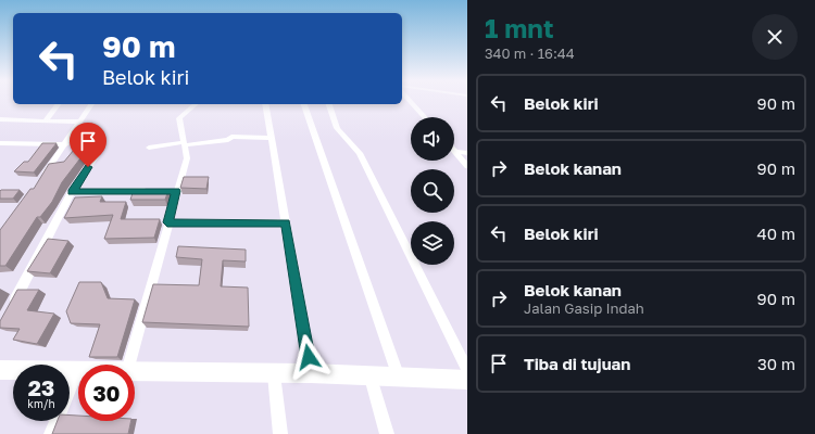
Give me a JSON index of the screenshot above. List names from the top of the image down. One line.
{"page":{"heading":["1 mnt","340 m · 16:44"],"turn":["90 m","Belok kiri"],"list":[{"name":"Belok kiri","value":"90 m"},{"name":"Belok kanan","value":"90 m"},{"name":"Belok kiri","value":"40 m"},{"name":"Belok kanan","note":"Jalan Gasip Indah","value":"90 m"},{"name":"Tiba di tujuan","value":"30 m"}],"speed":"23 km/h","limit":"30"}}
